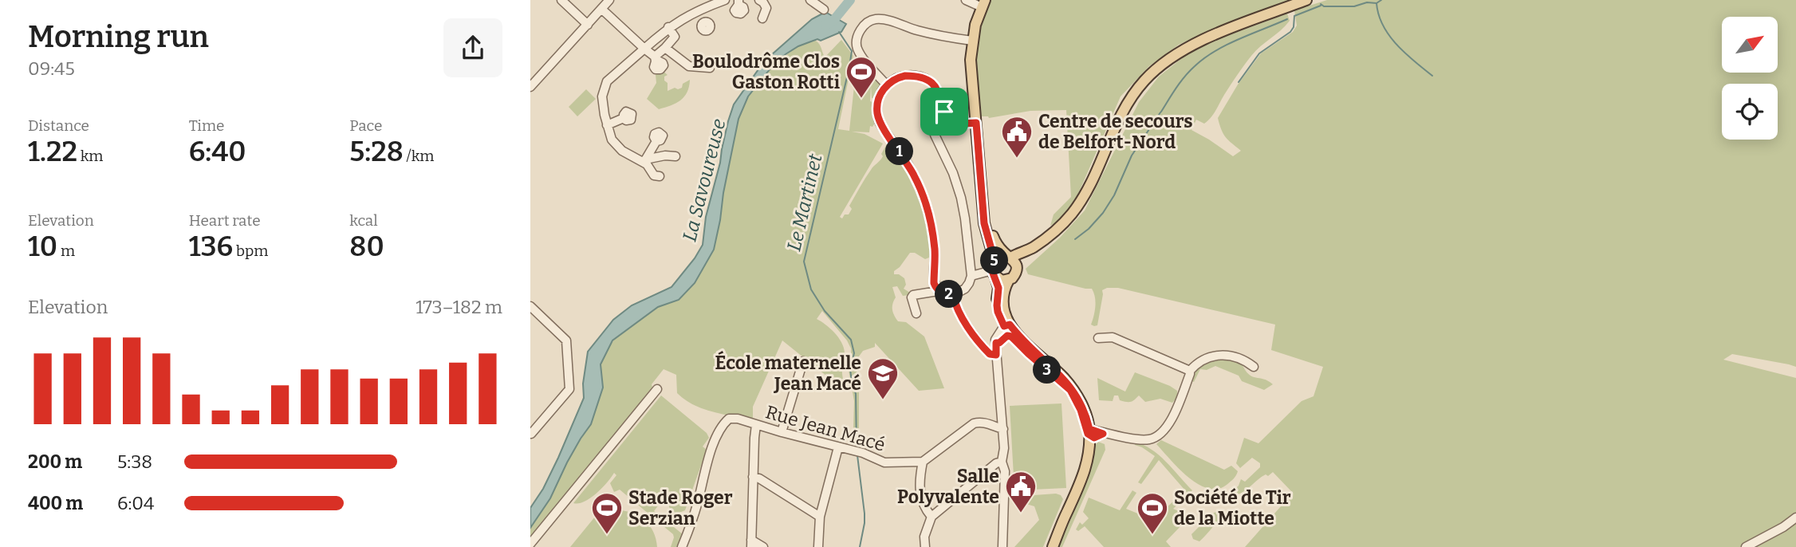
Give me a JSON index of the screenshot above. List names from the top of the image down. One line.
{"streets":{"street":["Rue Jean Macé"]},"water":["La Savoureuse","Le Martinet"],"places":{"sports":["Boulodrôme Clos Gaston Rotti","Stade Roger Serzian","Société de Tir de la Miotte"],"public building":["Centre de secours de Belfort-Nord","Salle Polyvalente"],"school or university":["École maternelle Jean Macé"]},"north":"top right","page":{"heading":["Morning run","09:45"],"stats":[["Distance","1.22 km"],["Time","6:40"],["Pace","5:28 /km"],["Elevation","10 m"],["Heart rate","136 bpm"],["kcal","80"]],"pins":["1","5","2","3"],"chart":["Elevation","173–182 m"],"list":[{"name":"200 m","note":"5:38"},{"name":"400 m","note":"6:04"}]}}
